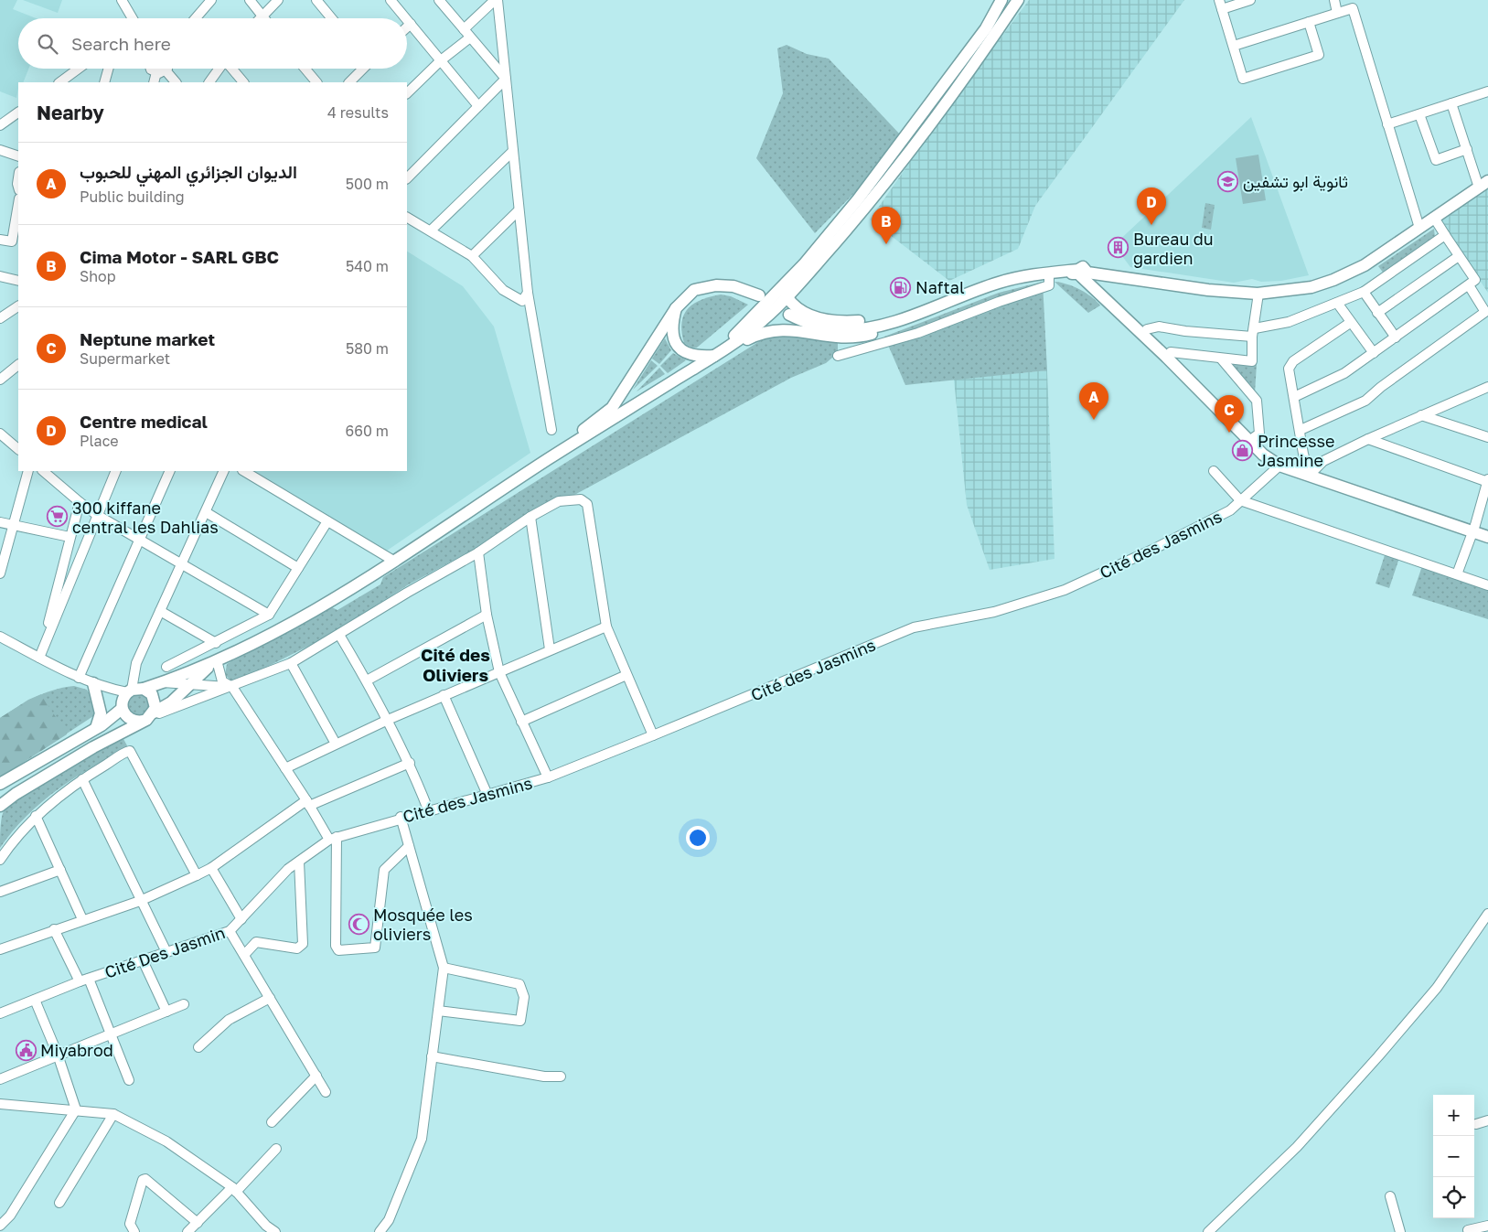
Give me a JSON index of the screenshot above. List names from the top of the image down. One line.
{"streets":{"street":["Cité des Jasmins","Cité Des Jasmin"]},"crossings":[["Cité des Jasmins","Cité Des Jasmin"]],"districts":["Cité des Oliviers"],"places":{"school or university":["ثانوية ابو تشفين"],"building":["Bureau du gardien"],"fuel station":["Naftal"],"shop":["Princesse Jasmine"],"supermarket":["300 kiffane central les Dahlias"],"mosque":["Mosquée les oliviers"],"public building":["Miyabrod"]},"page":{"search":"Search here","heading":["Nearby","4 results"],"list":[{"mark":"A","name":"الديوان الجزائري المهني للحبوب","note":"Public building","value":"500 m"},{"mark":"B","name":"Cima Motor - SARL GBC","note":"Shop","value":"540 m"},{"mark":"C","name":"Neptune market","note":"Supermarket","value":"580 m"},{"mark":"D","name":"Centre medical","note":"Place","value":"660 m"}],"pins":["D","B","A","C"],"map_buttons":["+","−"]}}
